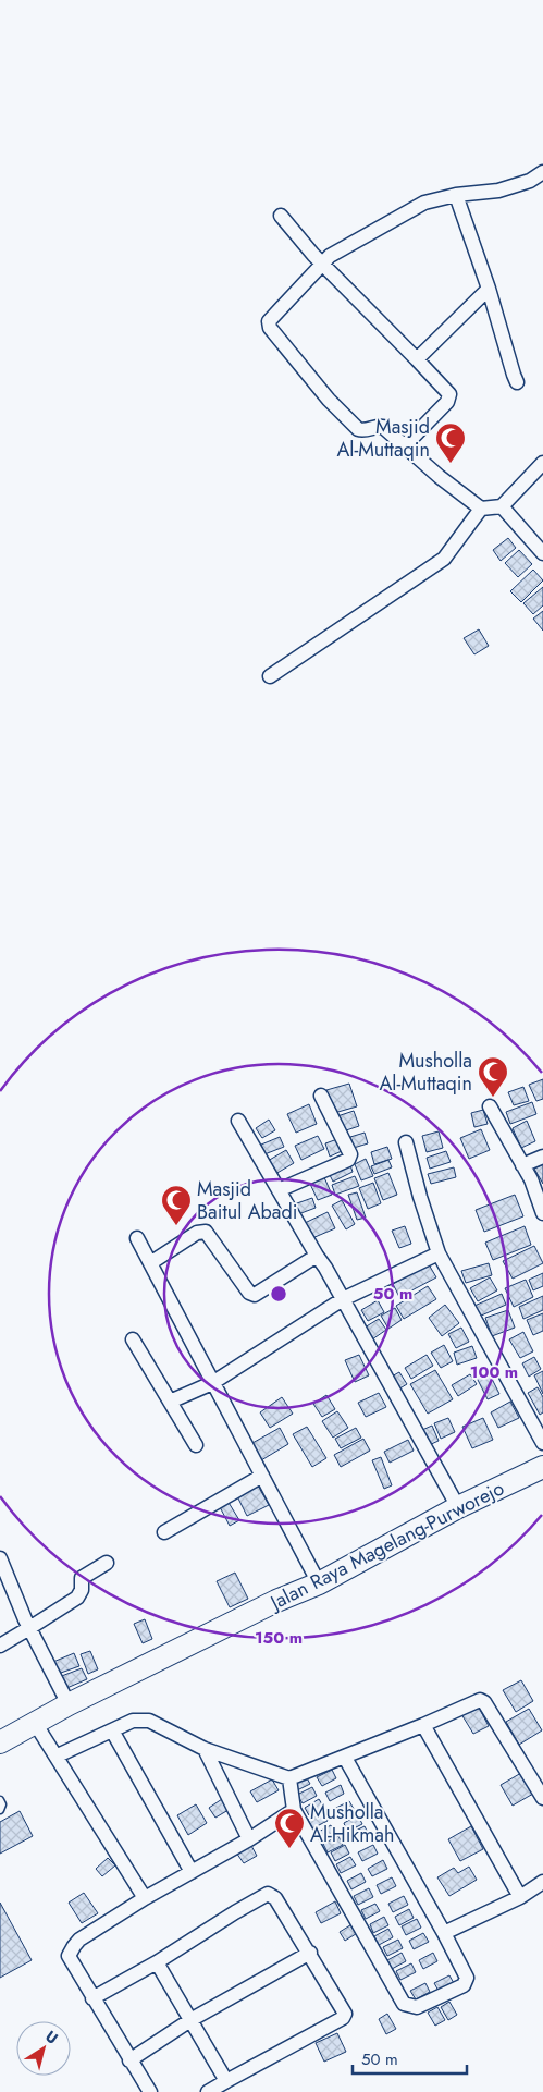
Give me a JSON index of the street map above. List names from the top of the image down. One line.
{"streets":{"main road":["Jalan Raya Magelang-Purworejo"]},"places":{"mosque":["Masjid Al-Muttaqin","Musholla Al-Muttaqin","Masjid Baitul Abadi","Musholla Al-Hikmah"]},"scale_bar":"50 m","north":"top right","rings":["50 m","100 m","150 m"]}
